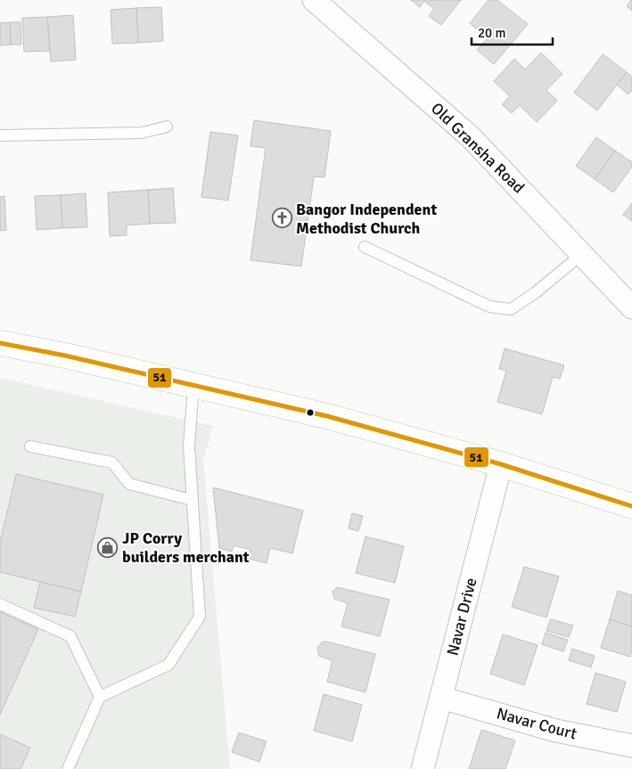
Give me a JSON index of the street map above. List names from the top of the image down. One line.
{"streets":{"street":["Old Gransha Road","Navar Drive","Navar Court"]},"crossings":[["Navar Drive","Navar Court"]],"places":{"church":["Bangor Independent Methodist Church"],"shop":["JP Corry builders merchant"]},"lines":["transit line 51"],"scale_bar":"20 m"}
